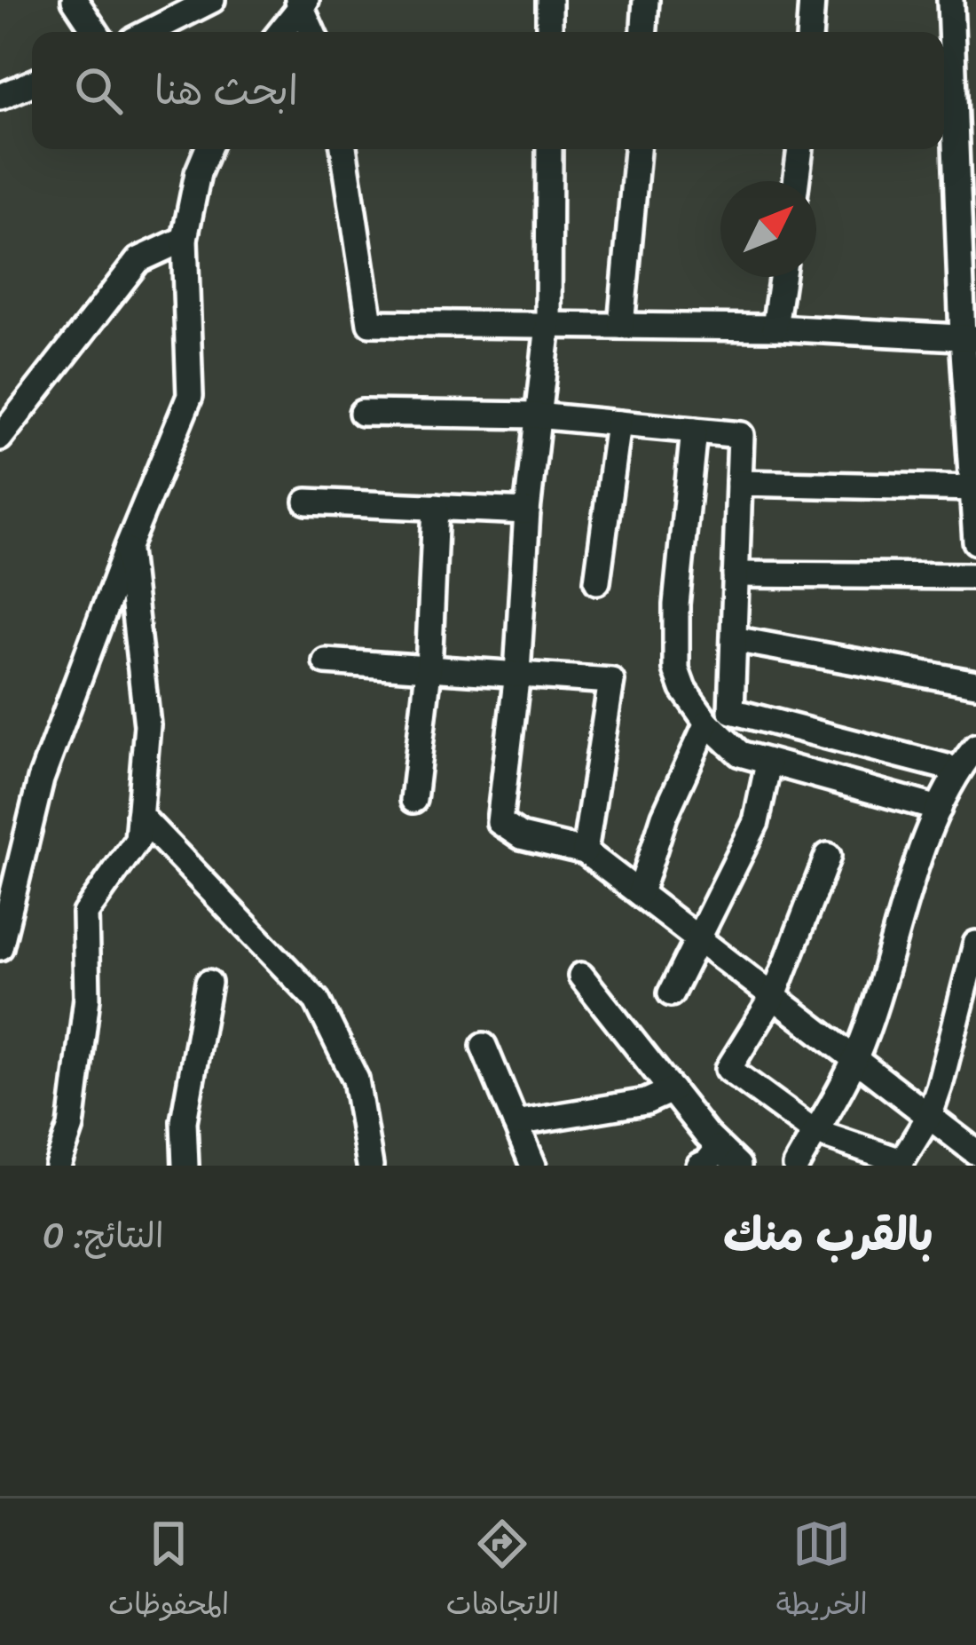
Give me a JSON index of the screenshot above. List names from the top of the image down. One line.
{"north":"top right","page":{"search":"ابحث هنا","heading":["بالقرب منك","النتائج: 0"],"nav":["الخريطة","الاتجاهات","المحفوظات"]}}
